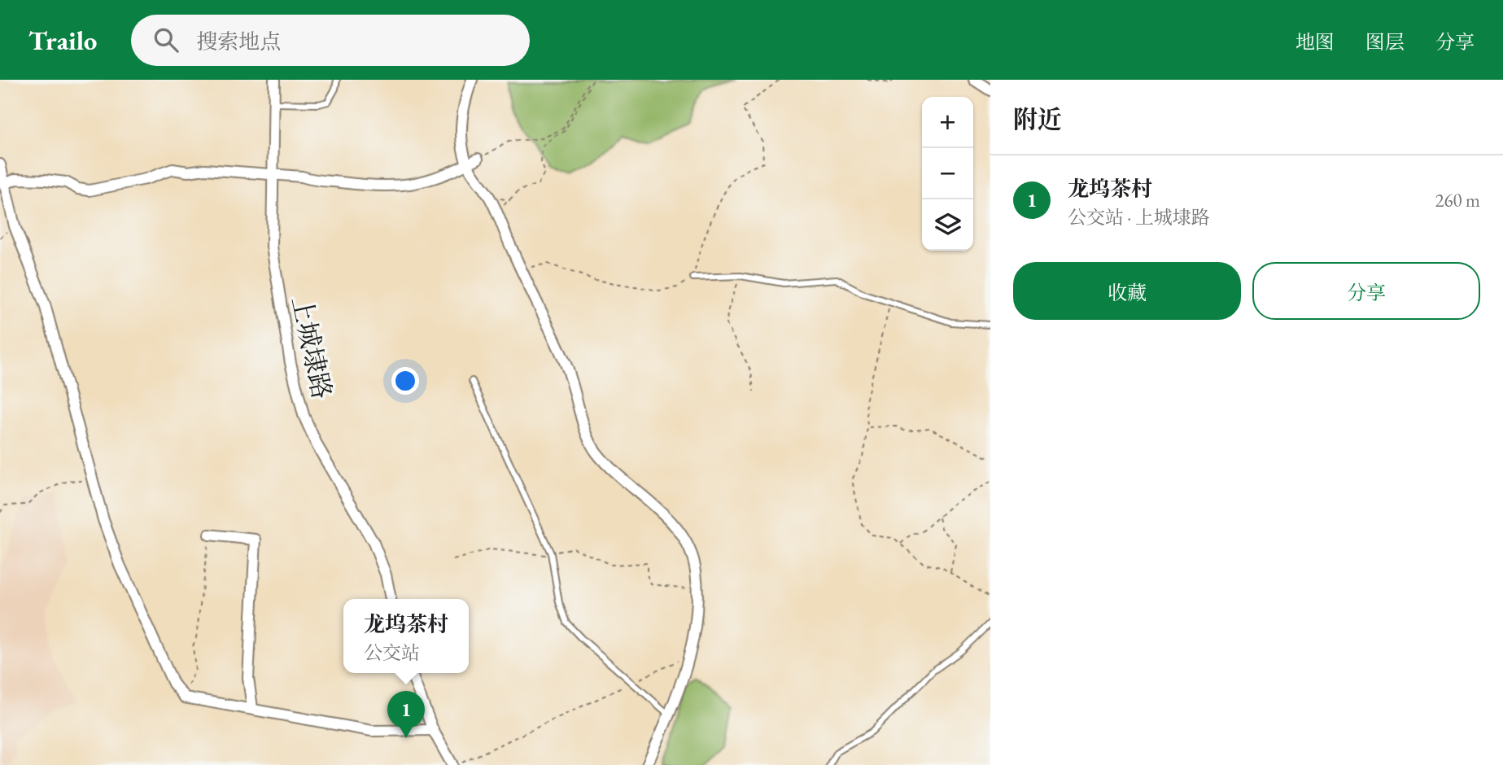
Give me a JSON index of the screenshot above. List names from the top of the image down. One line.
{"streets":{"street":["上城埭路"]},"page":{"header":"Trailo","search":"搜索地点","nav":["地图","图层","分享"],"heading":"附近","map_buttons":["+","−"],"list":[{"mark":"1","name":"龙坞茶村","note":"公交站 · 上城埭路","value":"260 m"}],"buttons":["收藏","分享"],"popup":["龙坞茶村","公交站"],"pins":"1"}}
